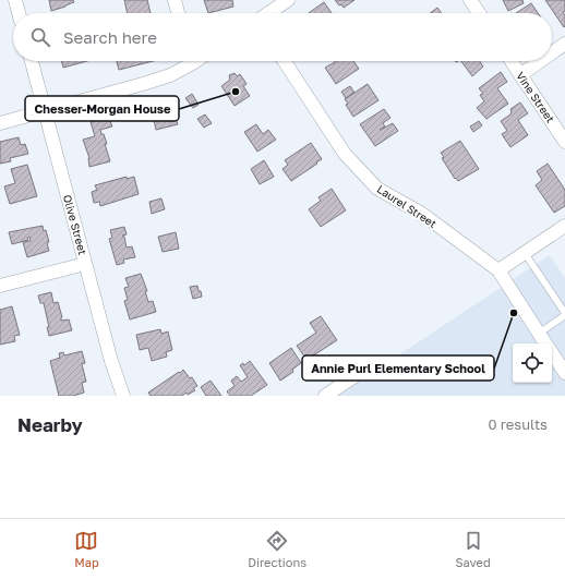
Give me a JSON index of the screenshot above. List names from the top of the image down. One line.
{"streets":{"street":["Vine Street","Laurel Street","Olive Street"]},"places":["Chesser-Morgan House","Annie Purl Elementary School"],"page":{"search":"Search here","heading":["Nearby","0 results"],"nav":["Map","Directions","Saved"]}}
